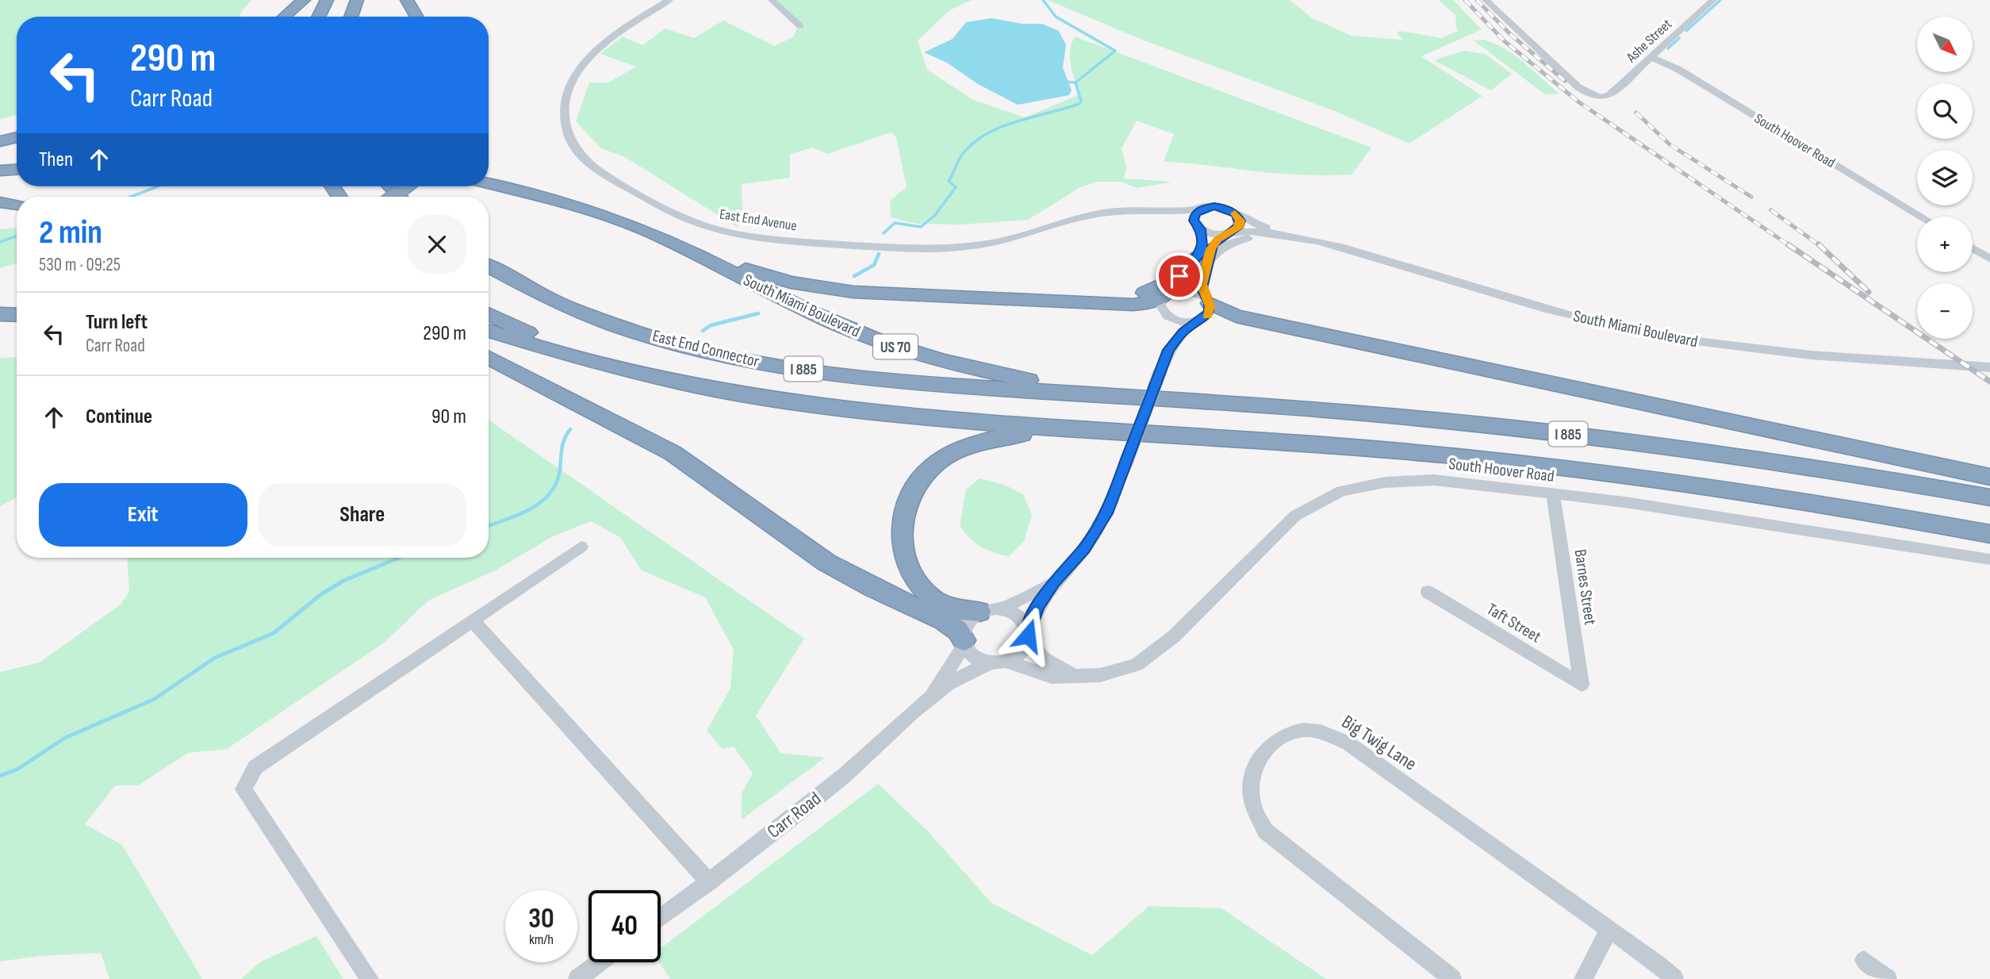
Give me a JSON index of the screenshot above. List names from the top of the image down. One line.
{"streets":{"highway":["South Miami Boulevard","US 70","East End Connector","I 885"],"street":["Ashe Street","South Hoover Road","East End Avenue","Barnes Street","Taft Street","Big Twig Lane","Carr Road"]},"crossings":[["Ashe Street","South Hoover Road"],["South Hoover Road","Barnes Street"],["South Hoover Road","Carr Road"],["East End Avenue","South Miami Boulevard"],["South Miami Boulevard","East End Connector"],["South Miami Boulevard","I 885"],["East End Connector","I 885"],["Barnes Street","Taft Street"]],"north":"bottom right","page":{"map_buttons":["+","−"],"turn":["290 m","Carr Road"],"then":"Then","heading":["2 min","530 m · 09:25"],"list":[{"name":"Turn left","note":"Carr Road","value":"290 m"},{"name":"Continue","value":"90 m"}],"buttons":["Exit","Share"],"speed":"30 km/h","limit":"40"}}
